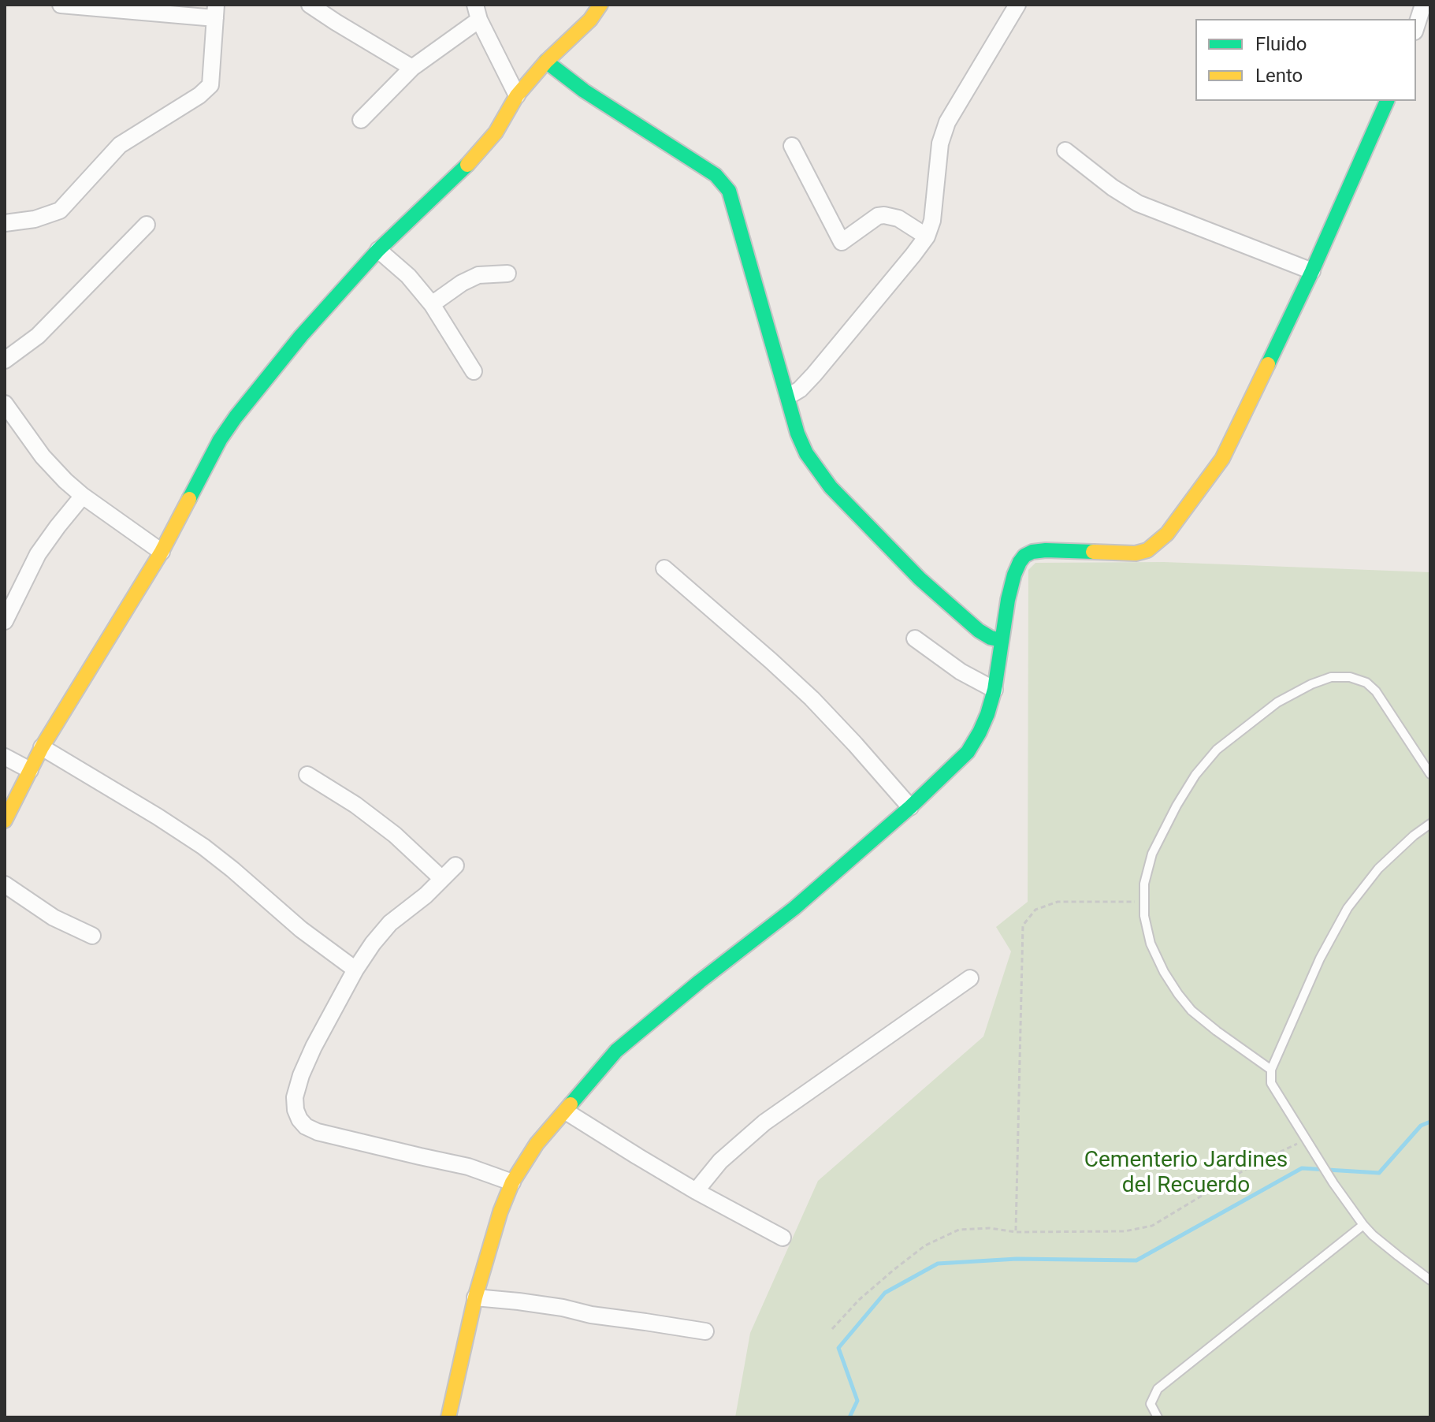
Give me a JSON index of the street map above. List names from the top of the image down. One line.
{"parks":["Cementerio Jardines del Recuerdo"],"legend":["Fluido","Lento"]}
